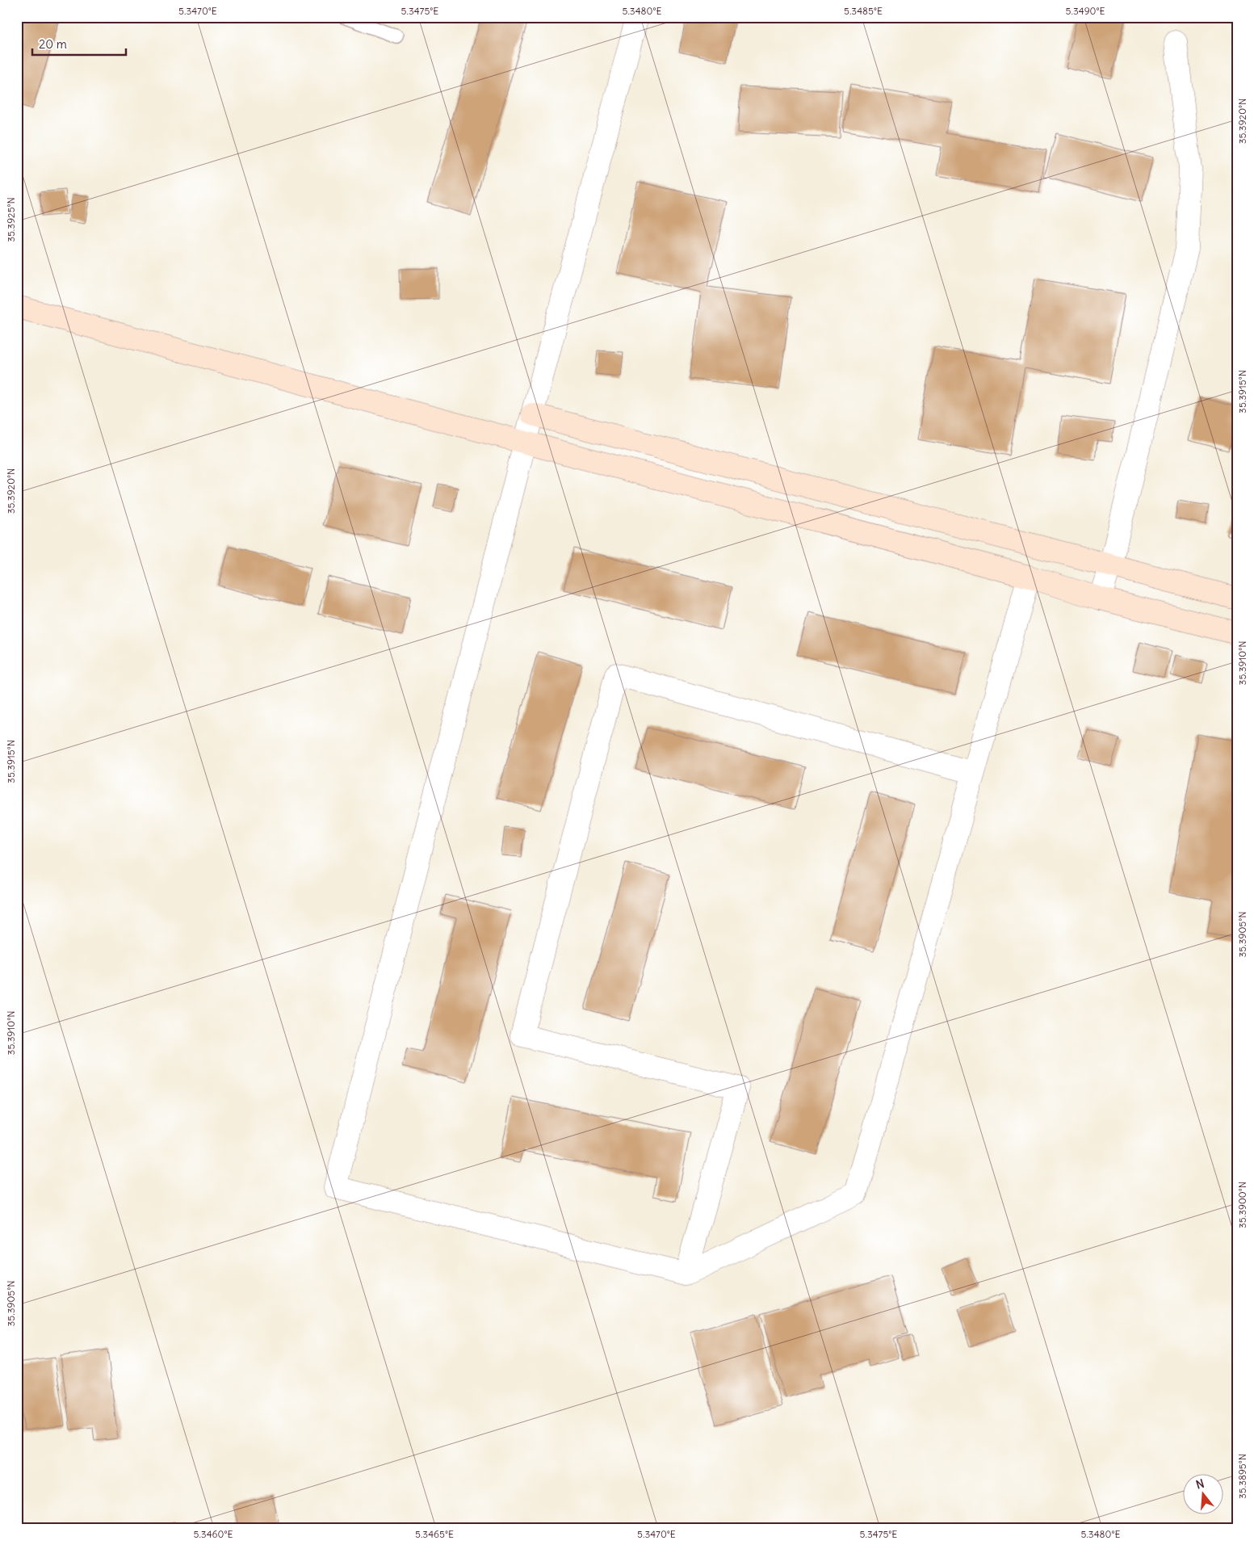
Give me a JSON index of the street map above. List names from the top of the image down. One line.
{"scale_bar":"20 m","north":"top","coordinates":["5.3470°E","5.3475°E","5.3480°E","5.3485°E","5.3490°E","35.3920°N","35.3925°N","35.3915°N","35.3910°N","35.3905°N","35.3900°N","35.3895°N","5.3460°E","5.3465°E"]}
